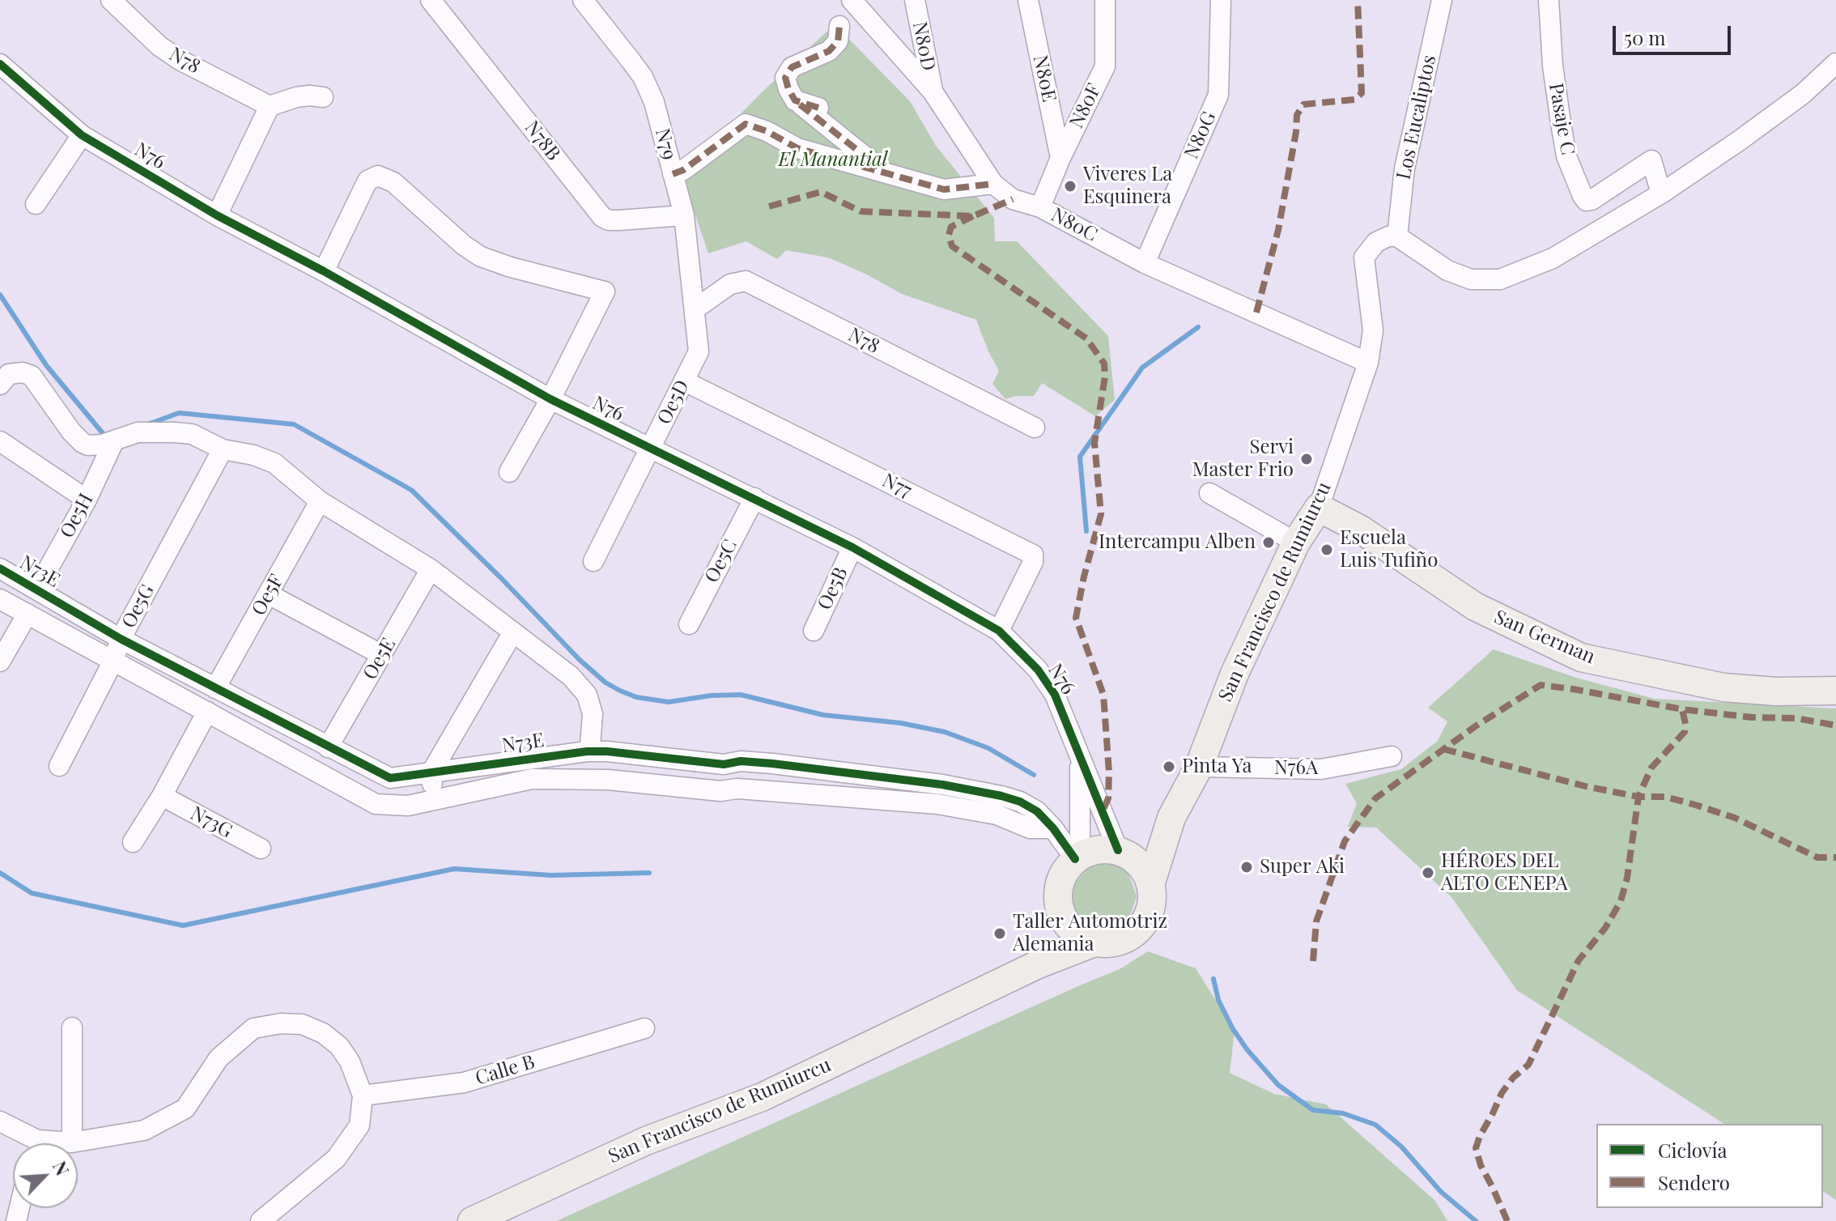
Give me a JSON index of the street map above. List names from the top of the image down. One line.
{"streets":{"main road":["San Francisco de Rumiurcu","San German"],"street":["N80D","N78","N80E","N80F","Los Eucaliptos","Pasaje C","N80G","N78B","N79","N76","N80C","Oe5D","N77","Oe5H","Oe5C","N73E","Oe5B","Oe5F","Oe5G","Oe5E","N76A","N73G","Calle B"]},"crossings":[["N80D","N80C"],["N78","N79"],["N78","Oe5D"],["N80E","N80F"],["N80F","N80C"],["Los Eucaliptos","San Francisco de Rumiurcu"],["N80G","N80C"],["N78B","N79"],["N79","Oe5D"],["N76","Oe5D"],["N76","N77"],["N76","Oe5C"],["N76","N73E"],["N76","Oe5B"],["N76","San Francisco de Rumiurcu"],["N80C","San Francisco de Rumiurcu"],["Oe5D","N77"],["Oe5H","N73E"],["N73E","San Francisco de Rumiurcu"],["N73E","Oe5F"],["N73E","Oe5G"],["N73E","Oe5E"],["San Francisco de Rumiurcu","San German"],["San Francisco de Rumiurcu","N76A"]],"parks":["El Manantial"],"places":["Viveres La Esquinera","Servi Master Frio","Intercampu Alben","Escuela Luis Tufiño","Pinta Ya","Super Aki","HÉROES DEL ALTO CENEPA","Taller Automotriz Alemania"],"legend":["Ciclovía","Sendero"],"scale_bar":"50 m","north":"top right"}
